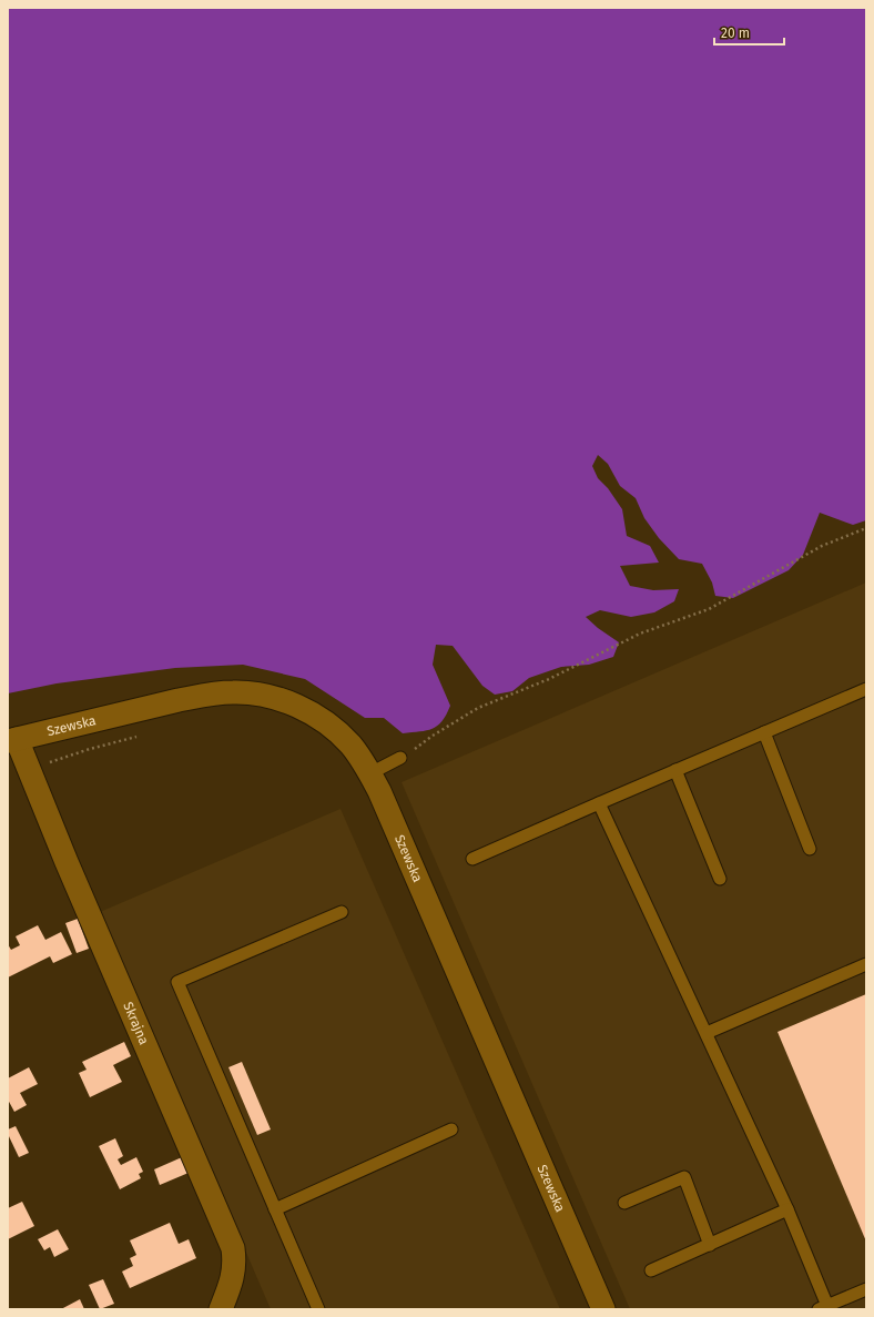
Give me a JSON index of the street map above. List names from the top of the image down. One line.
{"streets":{"street":["Szewska","Skrajna"]},"crossings":[["Szewska","Skrajna"]],"scale_bar":"20 m"}
